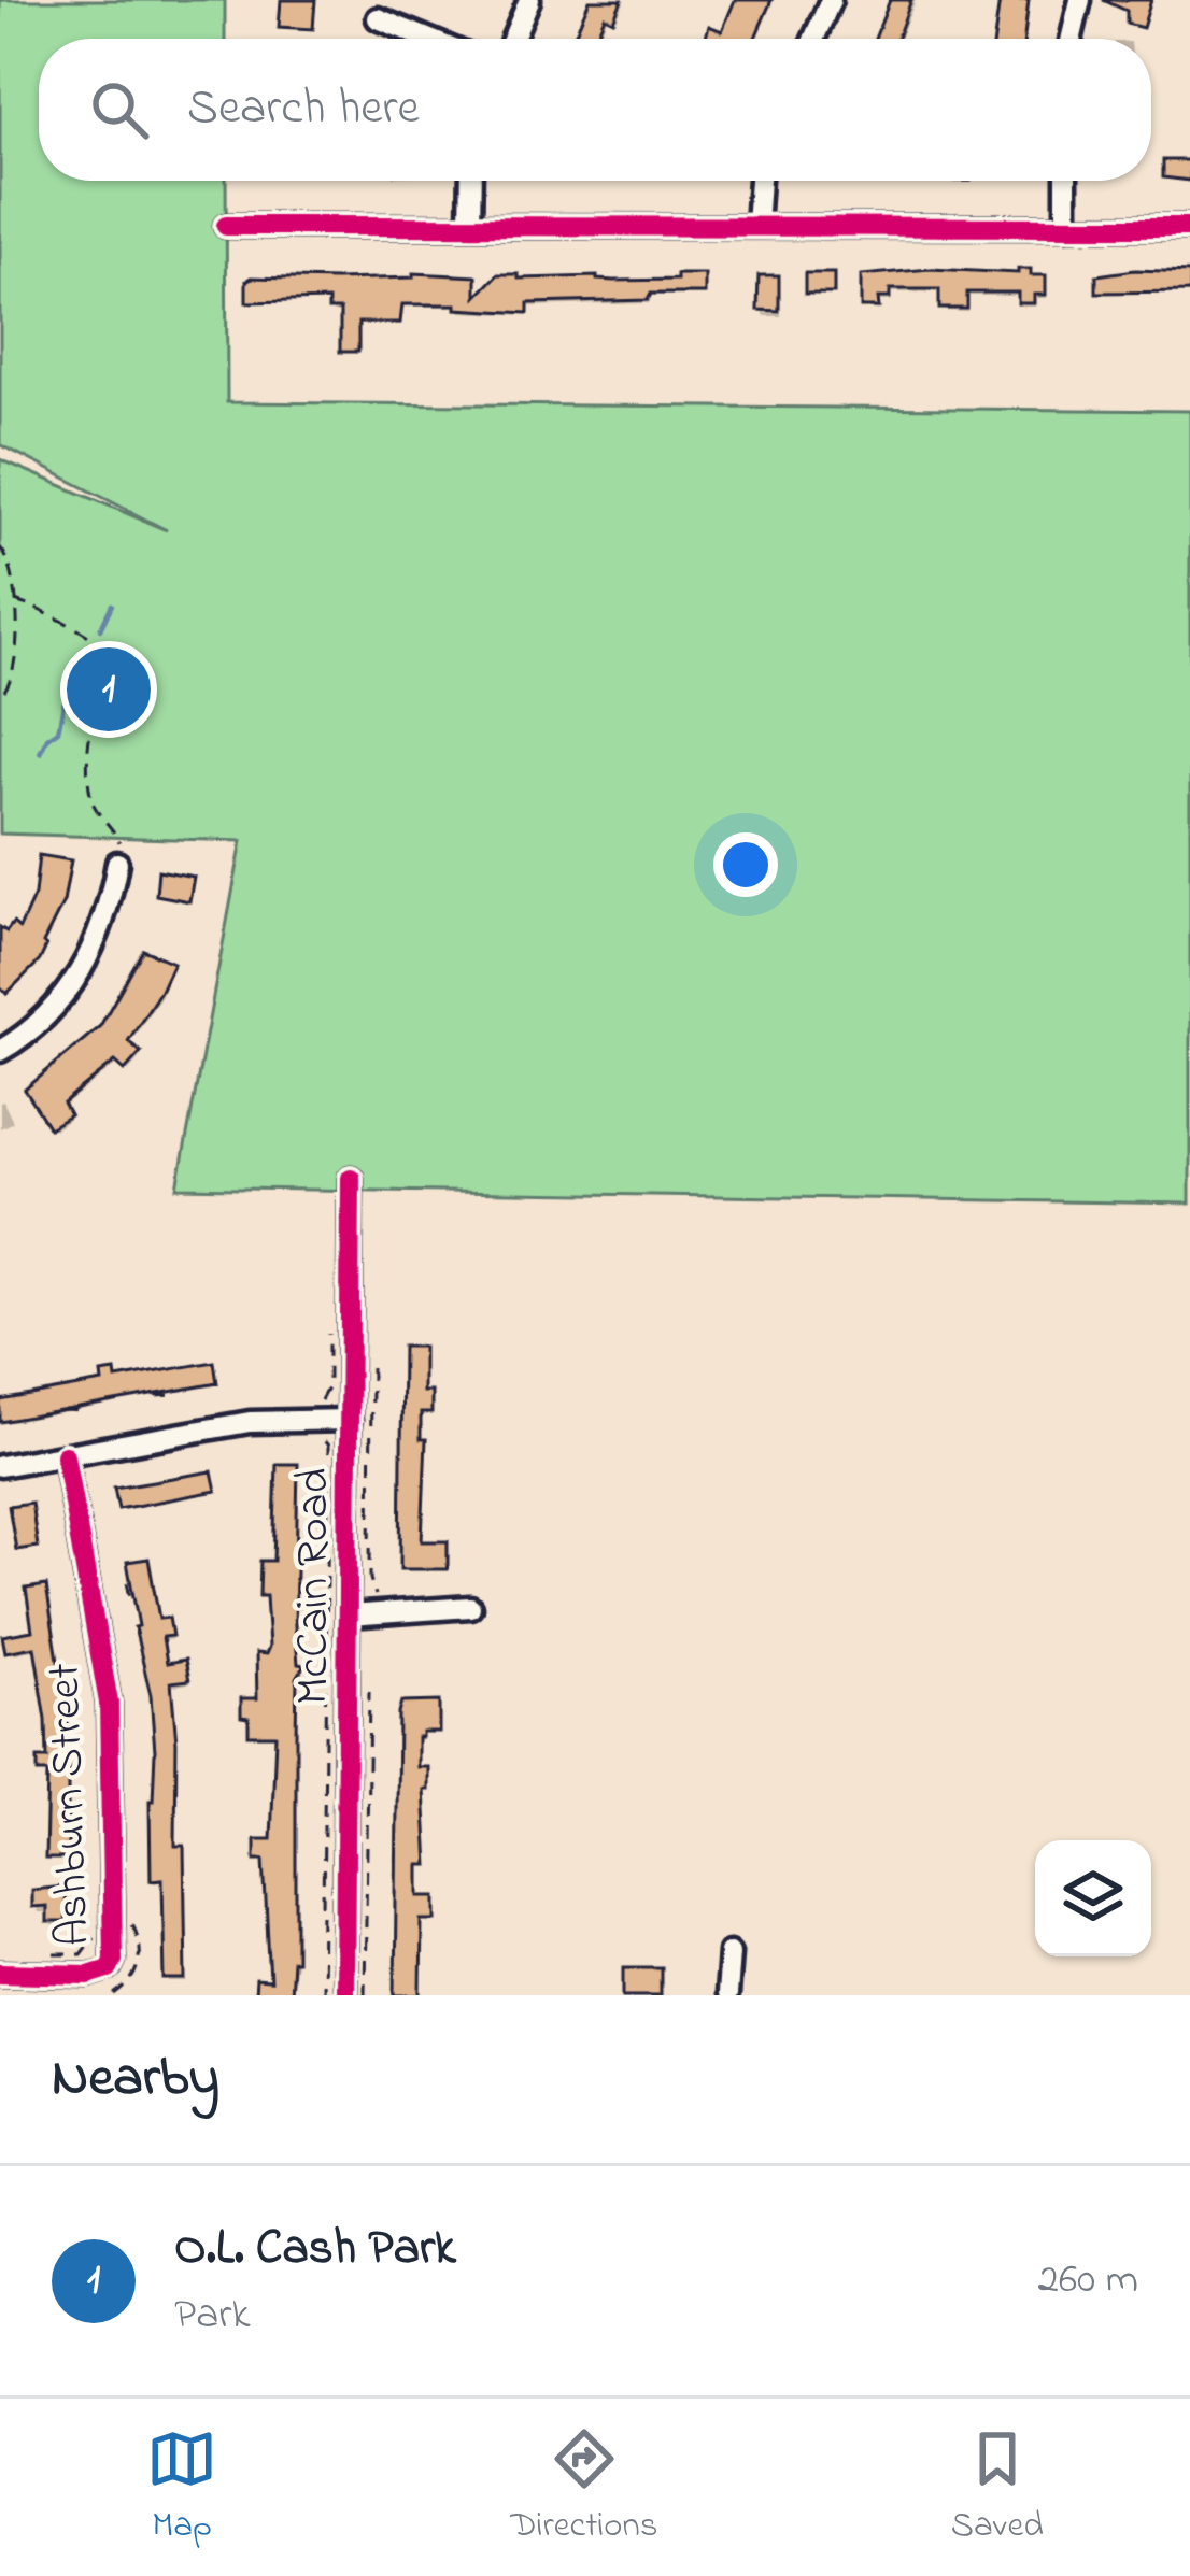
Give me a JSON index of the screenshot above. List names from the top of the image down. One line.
{"streets":{"street":["McCain Road","Ashburn Street"]},"page":{"search":"Search here","pins":"1","heading":"Nearby","list":[{"mark":"1","name":"O.L. Cash Park","note":"Park","value":"260 m"}],"nav":["Map","Directions","Saved"]}}
